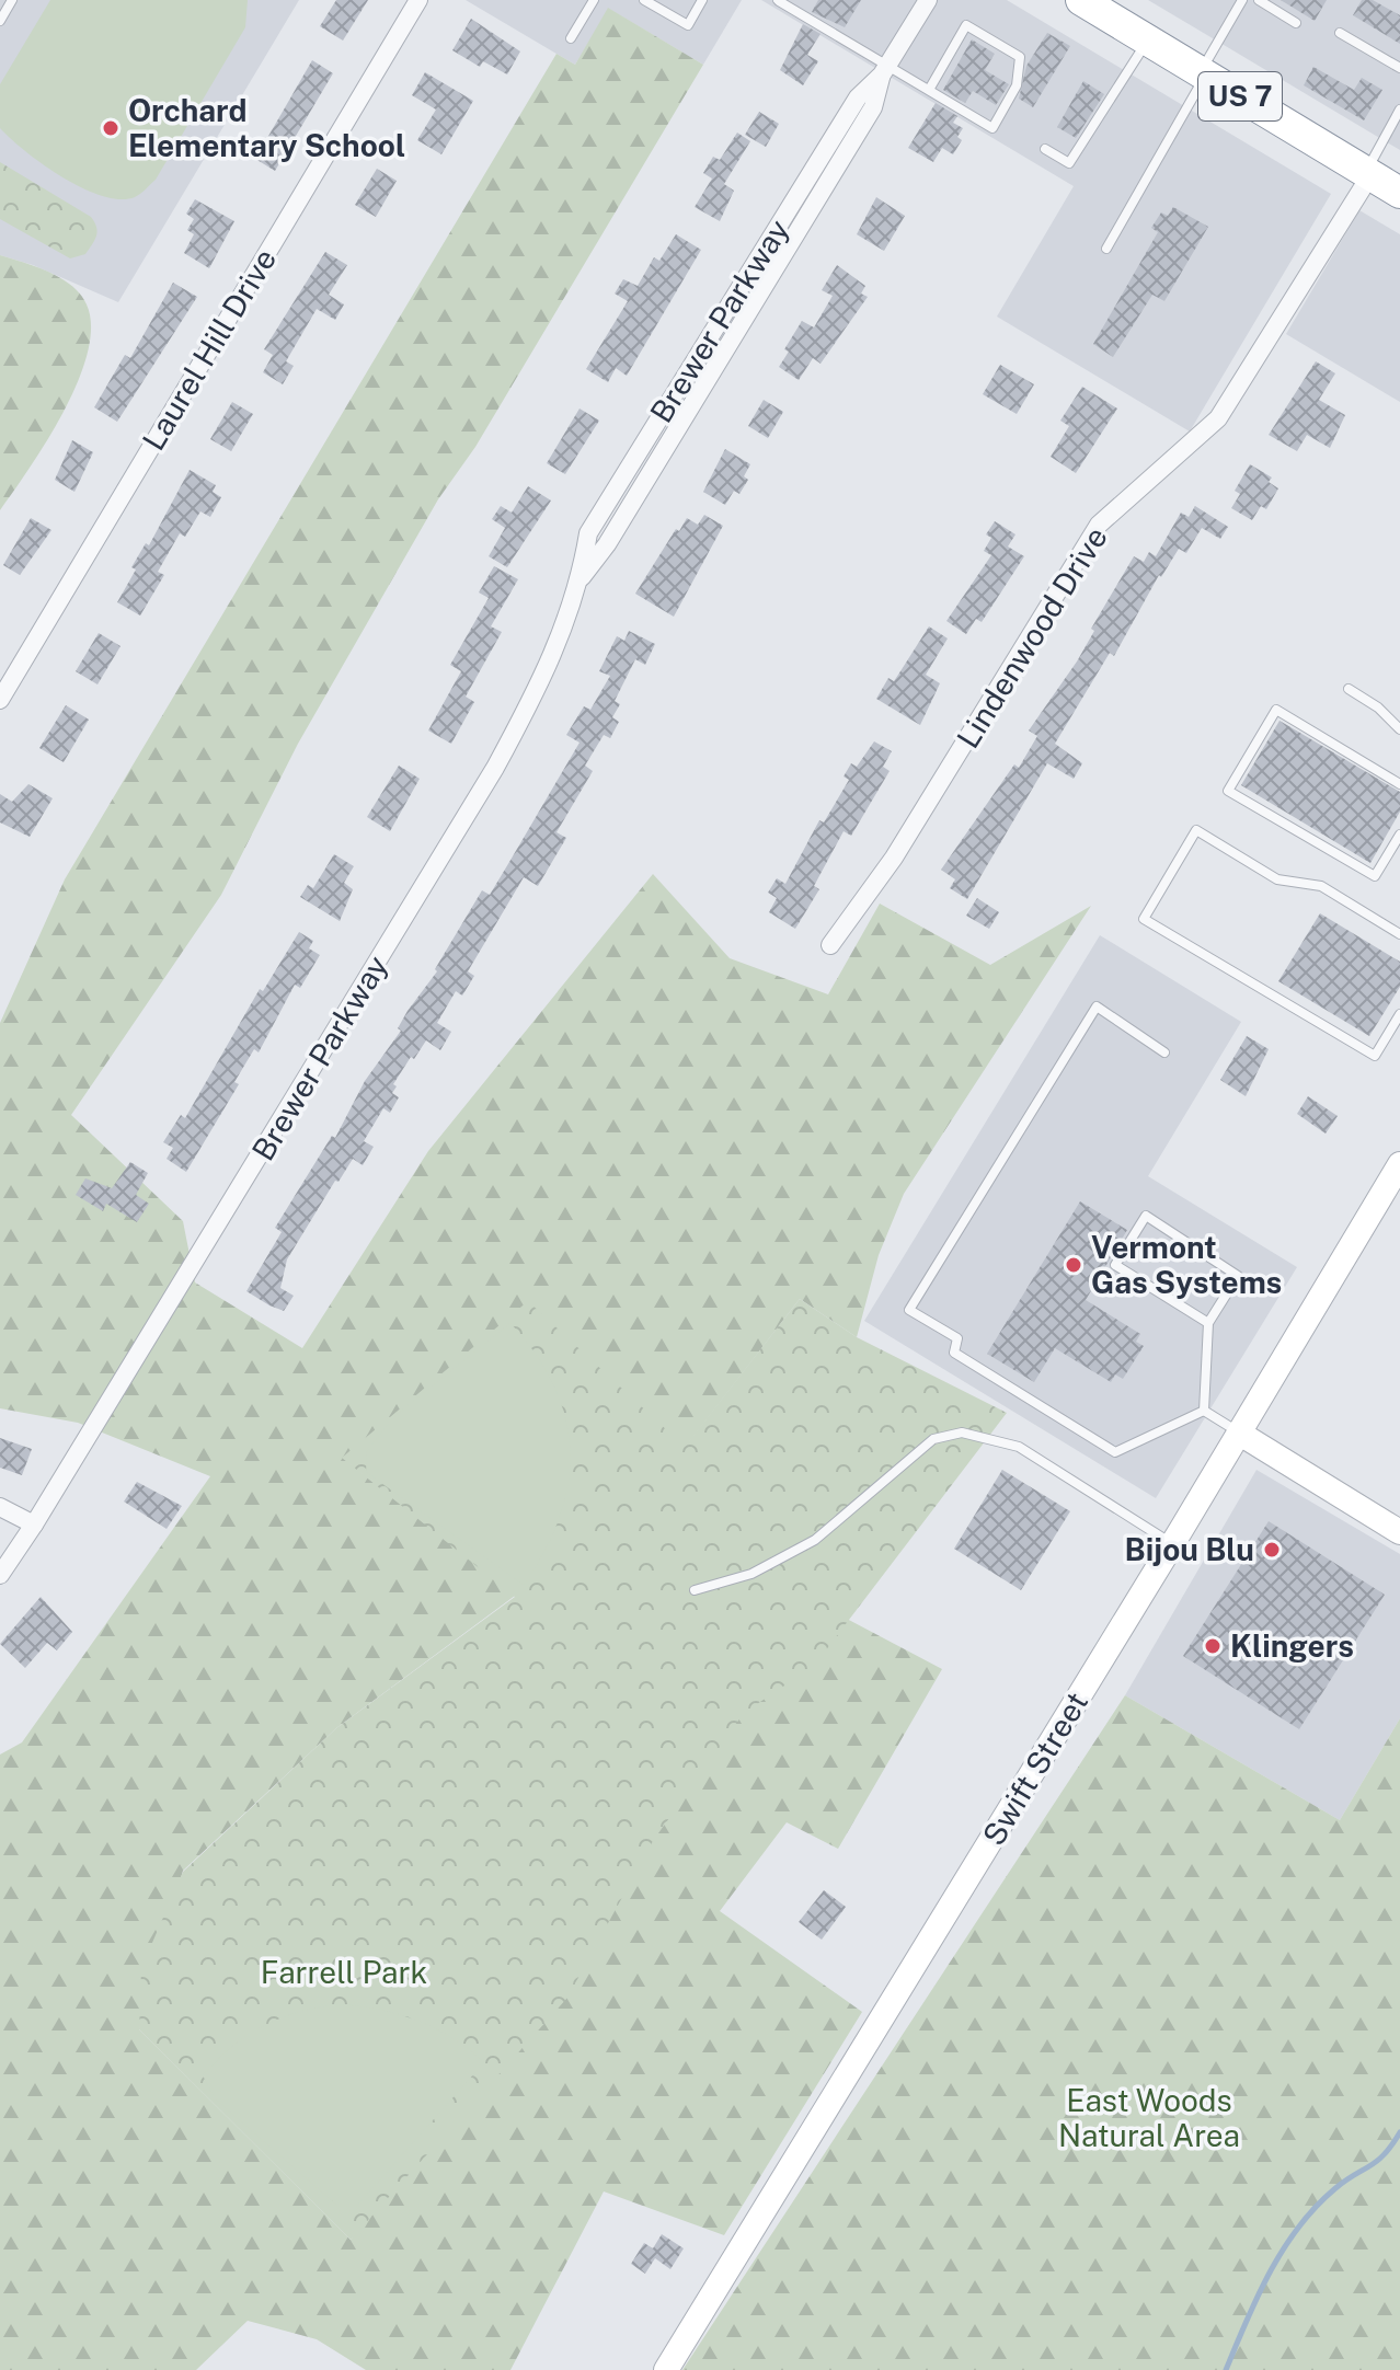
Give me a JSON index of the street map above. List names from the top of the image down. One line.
{"streets":{"highway":["US 7"],"street":["Brewer Parkway","Laurel Hill Drive","Lindenwood Drive","Swift Street"]},"crossings":[["US 7","Lindenwood Drive"]],"parks":["Farrell Park","East Woods Natural Area"],"places":["Orchard Elementary School","Vermont Gas Systems","Bijou Blu","Klingers"]}
